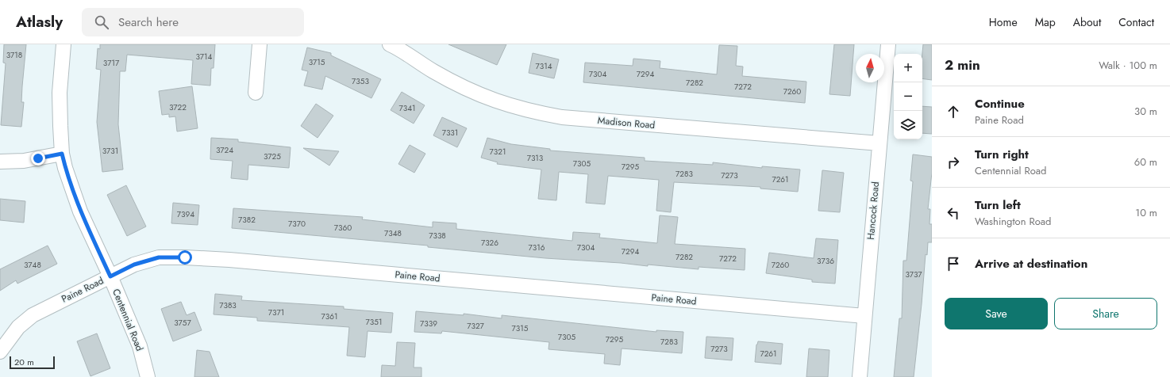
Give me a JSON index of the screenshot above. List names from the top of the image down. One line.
{"streets":{"street":["Madison Road","Hancock Road","Paine Road","Centennial Road"]},"crossings":[["Madison Road","Hancock Road"],["Hancock Road","Paine Road"],["Paine Road","Centennial Road"]],"house_numbers":["3718","3714","3715","3717","7314","7304","7294","7353","7282","7272","7260","3722","7341","7331","3724","3731","7321","3725","7313","7305","7295","7283","7273","7261","7394","7382","7370","7360","7348","7338","7326","7316","7304","7294","7282","7272","3736","3748","7260","3737","7383","7371","7361","7351","3757","7339","7327","7315","7305","7295","7283","7273","7261"],"scale_bar":"20 m","north":"top","page":{"header":"Atlasly","search":"Search here","nav":["Home","Map","About","Contact"],"heading":["2 min","Walk · 100 m"],"map_buttons":["+","−"],"list":[["Continue","Paine Road","30 m"],["Turn right","Centennial Road","60 m"],["Turn left","Washington Road","10 m"],"Arrive at destination"],"buttons":["Save","Share"],"scale":"20 m"}}
